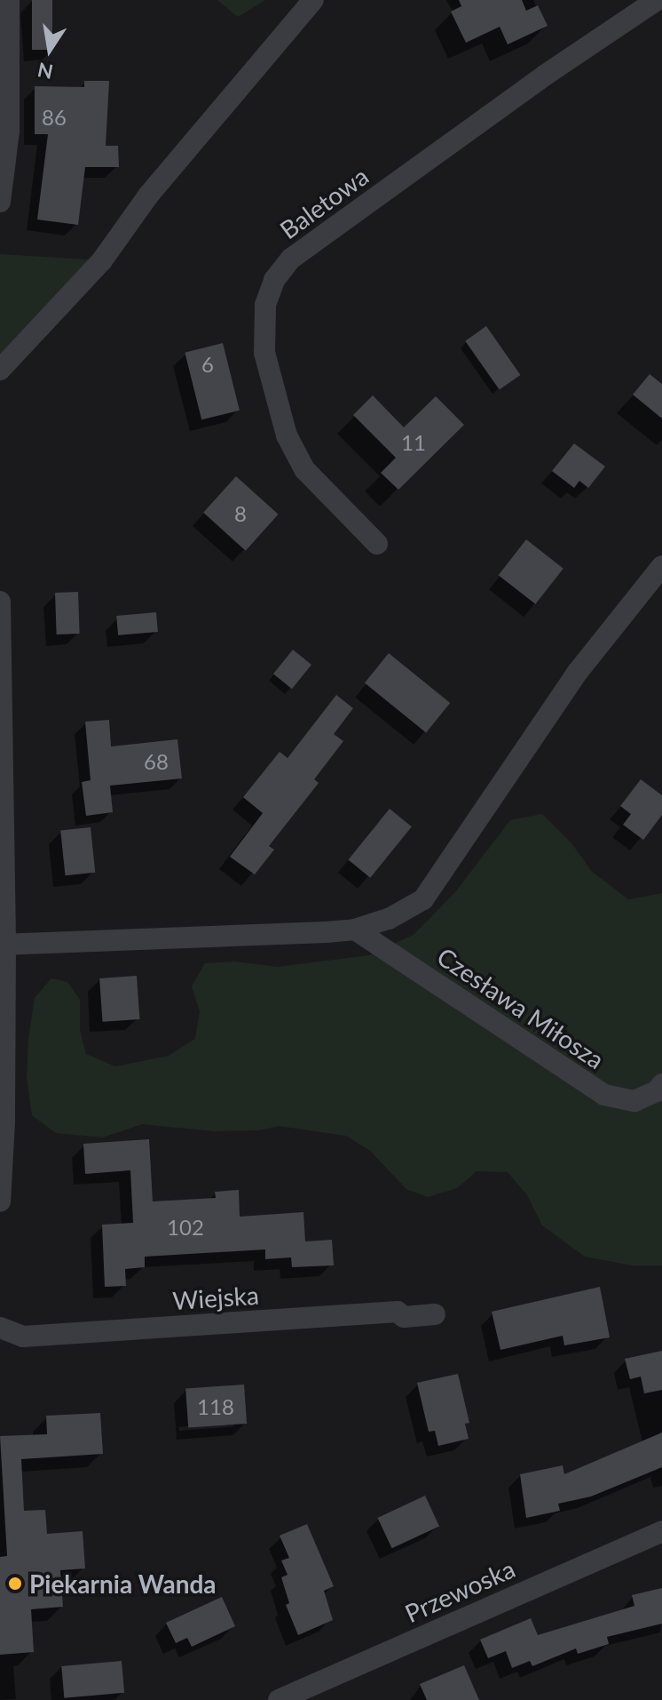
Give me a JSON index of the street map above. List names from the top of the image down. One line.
{"streets":{"street":["Baletowa","Czesława Miłosza","Wiejska","Przewoska"]},"places":["Piekarnia Wanda"],"house_numbers":["86","6","11","8","68","102","118"],"north":"bottom"}
